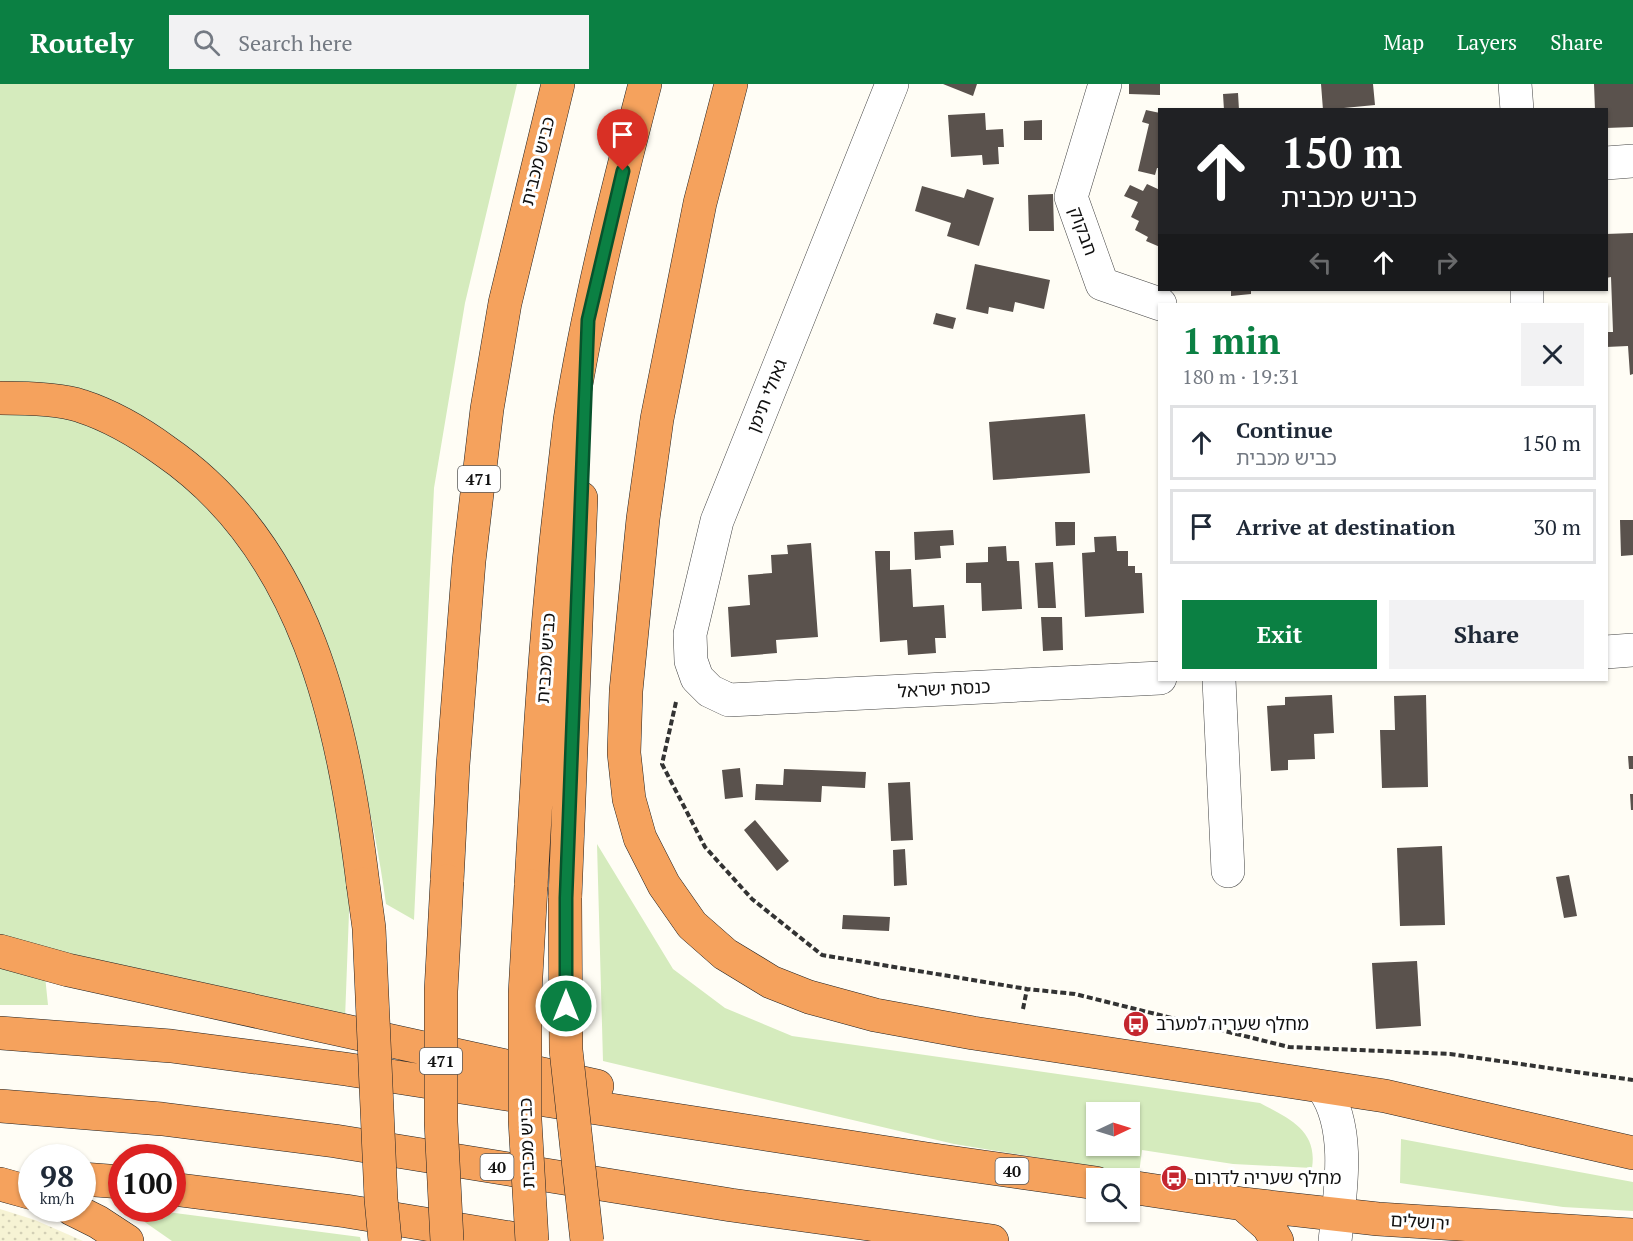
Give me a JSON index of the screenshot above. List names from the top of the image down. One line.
{"streets":{"highway":["כביש מכבית","471","40","ירושלים"],"street":["חבקוק","גאולי תימן","כנסת ישראל"]},"crossings":[["גאולי תימן","כנסת ישראל"]],"places":{"bus stop":["מחלף שעריה למערב","מחלף שעריה לדרום"]},"north":"right","page":{"header":"Routely","search":"Search here","nav":["Map","Layers","Share"],"turn":["150 m","כביש מכבית"],"heading":["1 min","180 m · 19:31"],"list":[{"name":"Continue","note":"כביש מכבית","value":"150 m"},{"name":"Arrive at destination","value":"30 m"}],"buttons":["Exit","Share"],"speed":"98 km/h","limit":"100"}}
